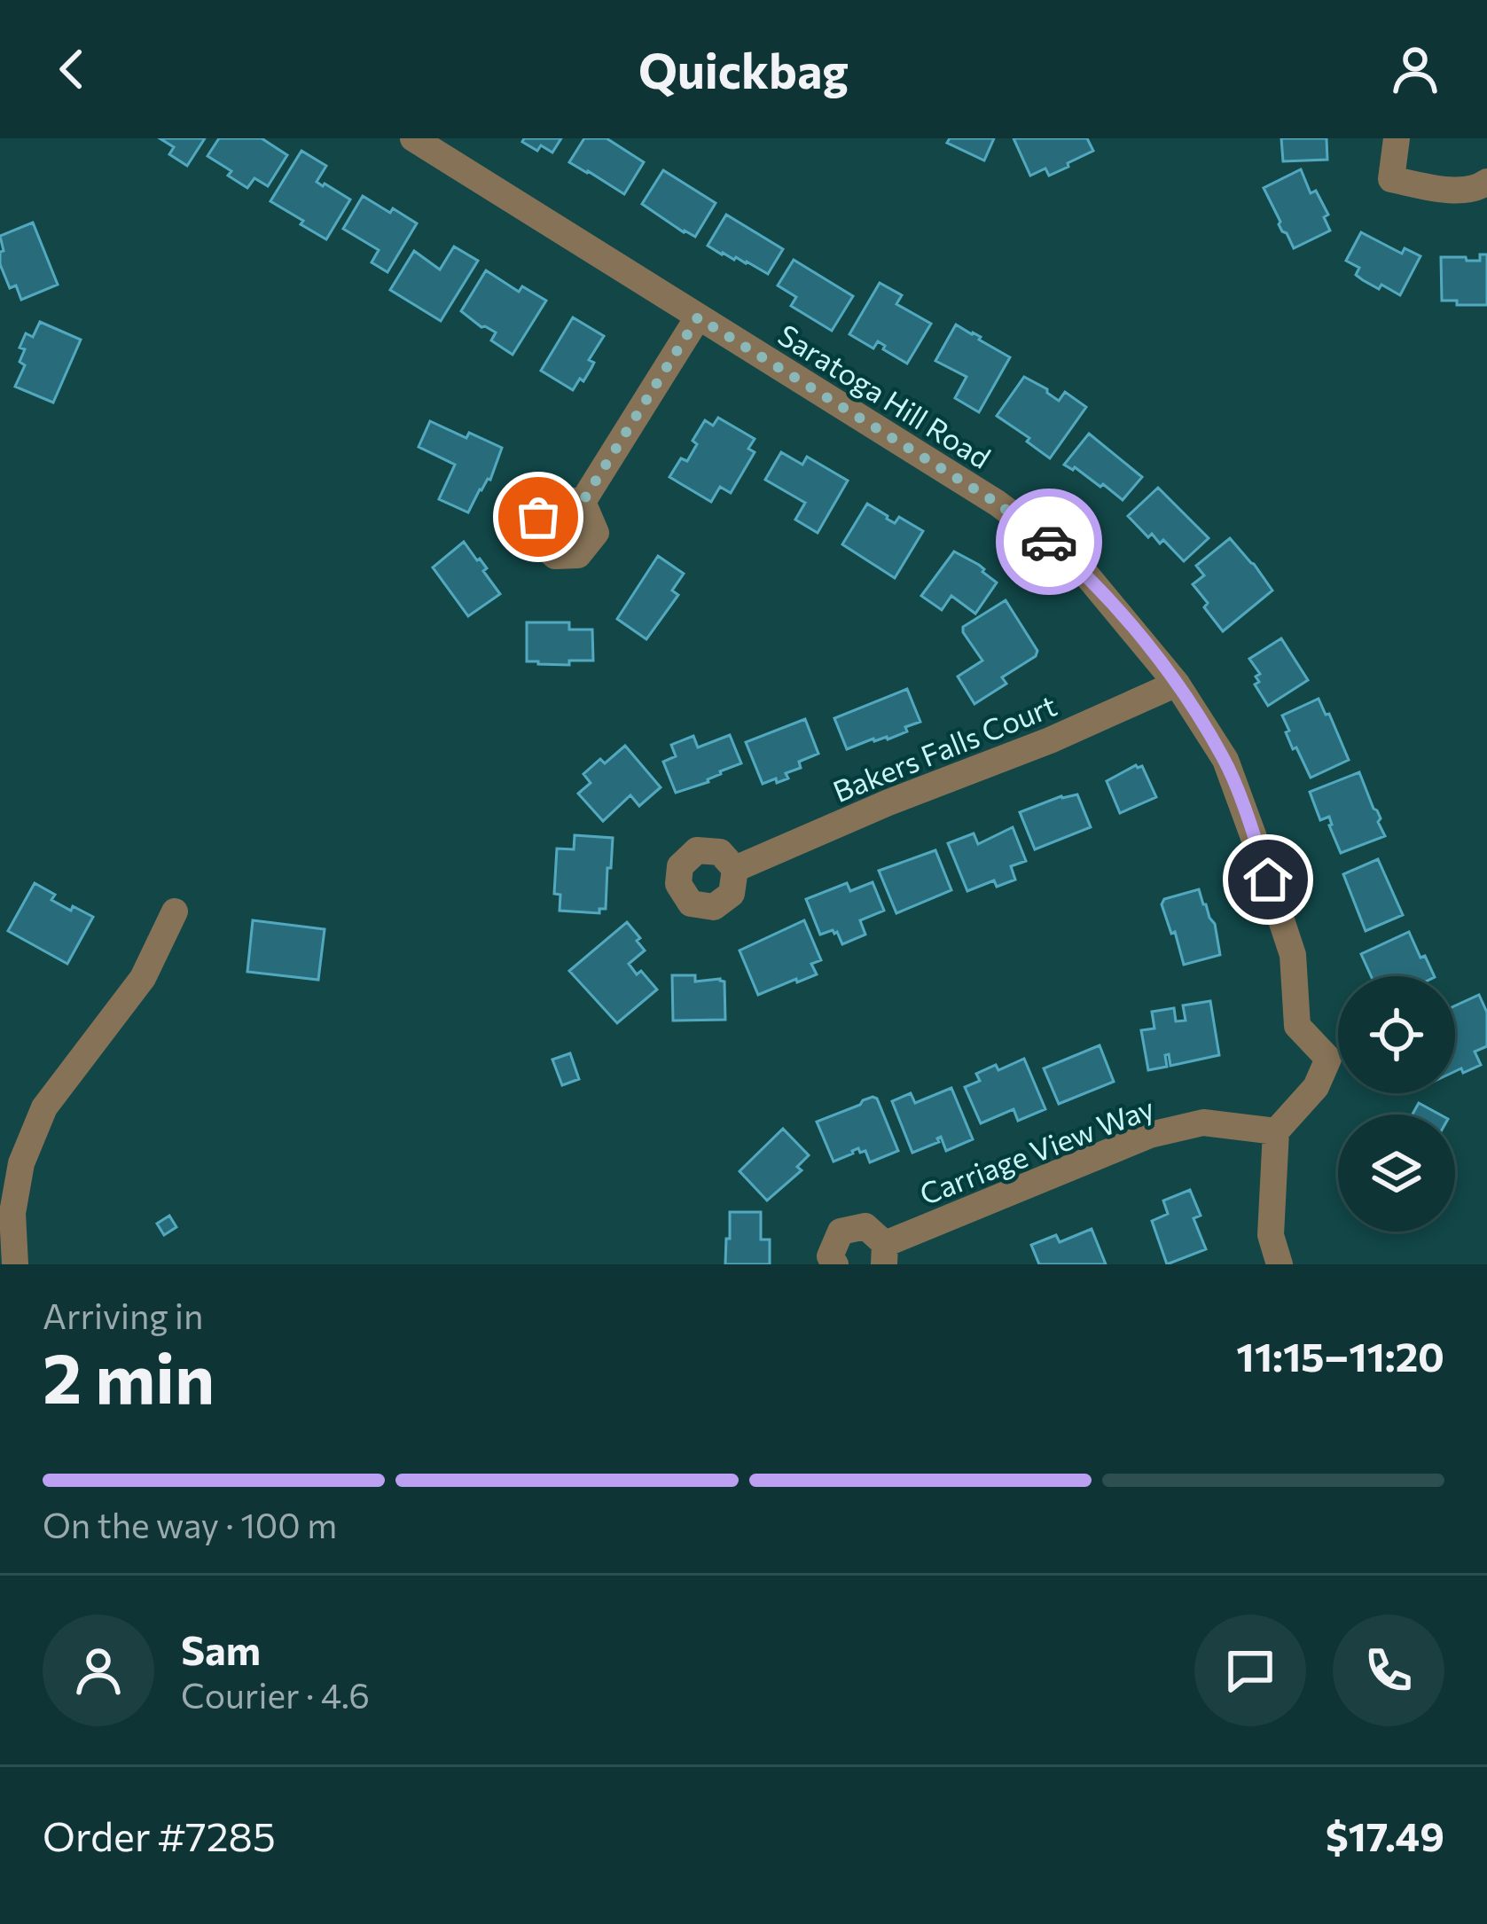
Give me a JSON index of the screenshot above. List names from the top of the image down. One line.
{"streets":{"street":["Saratoga Hill Road","Bakers Falls Court","Carriage View Way"]},"crossings":[["Saratoga Hill Road","Bakers Falls Court"],["Saratoga Hill Road","Carriage View Way"]],"page":{"header":"Quickbag","heading":["2 min","Arriving in","11:15–11:20"],"panel":["Sam","Courier · 4.6","Order #7285","$17.49"],"bar":"On the way · 100 m"}}
